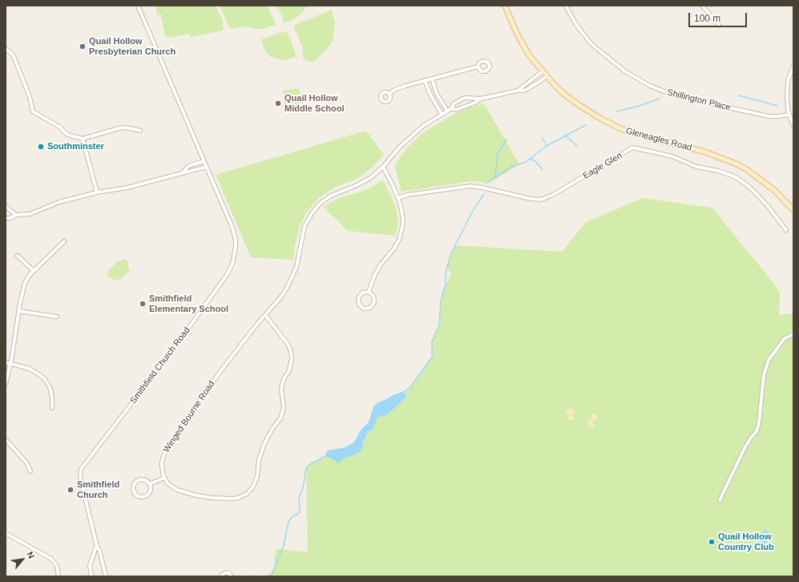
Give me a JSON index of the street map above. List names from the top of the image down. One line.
{"streets":{"street":["Shillington Place","Gleneagles Road","Eagle Glen","Smithfield Church Road","Winged Bourne Road"]},"crossings":[["Gleneagles Road","Winged Bourne Road"]],"places":["Quail Hollow Presbyterian Church","Quail Hollow Middle School","Southminster","Smithfield Elementary School","Smithfield Church","Quail Hollow Country Club"],"scale_bar":"100 m","north":"top right"}
